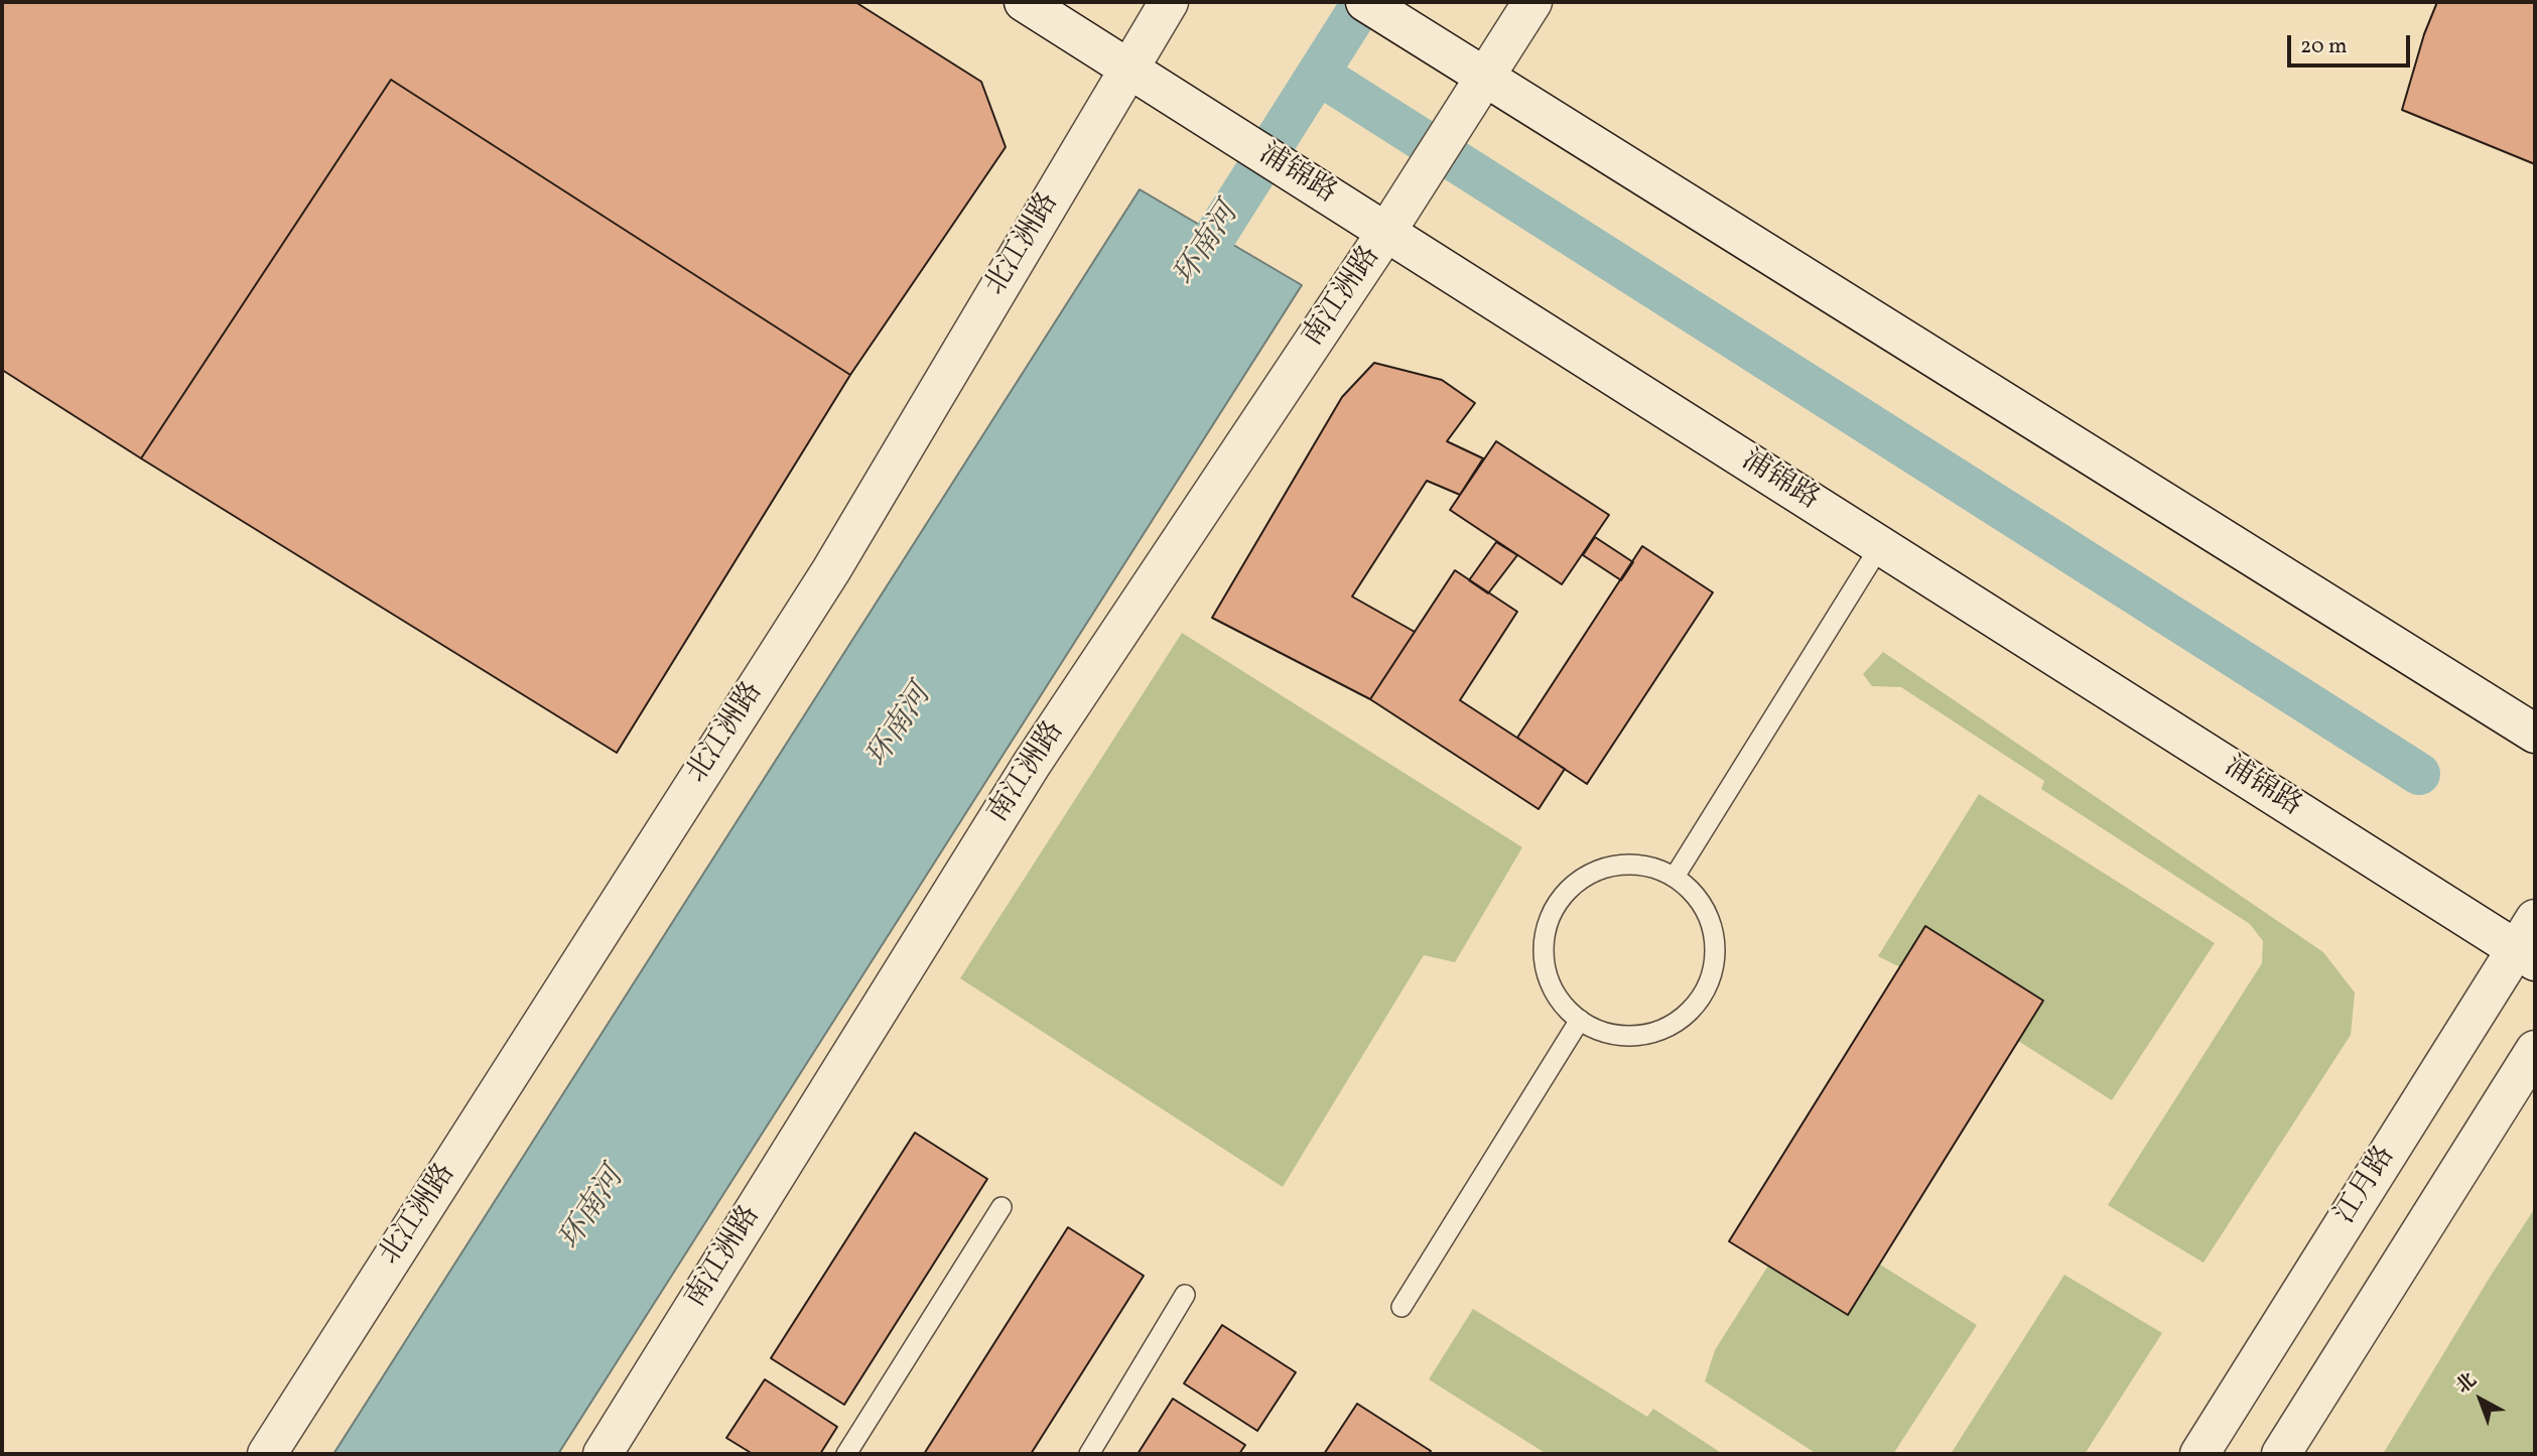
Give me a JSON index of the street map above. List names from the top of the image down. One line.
{"streets":{"street":["浦锦路","北江洲路","南江洲路","江月路"]},"crossings":[["浦锦路","北江洲路"],["浦锦路","南江洲路"],["浦锦路","江月路"]],"water":["环南河"],"scale_bar":"20 m","north":"top left"}
